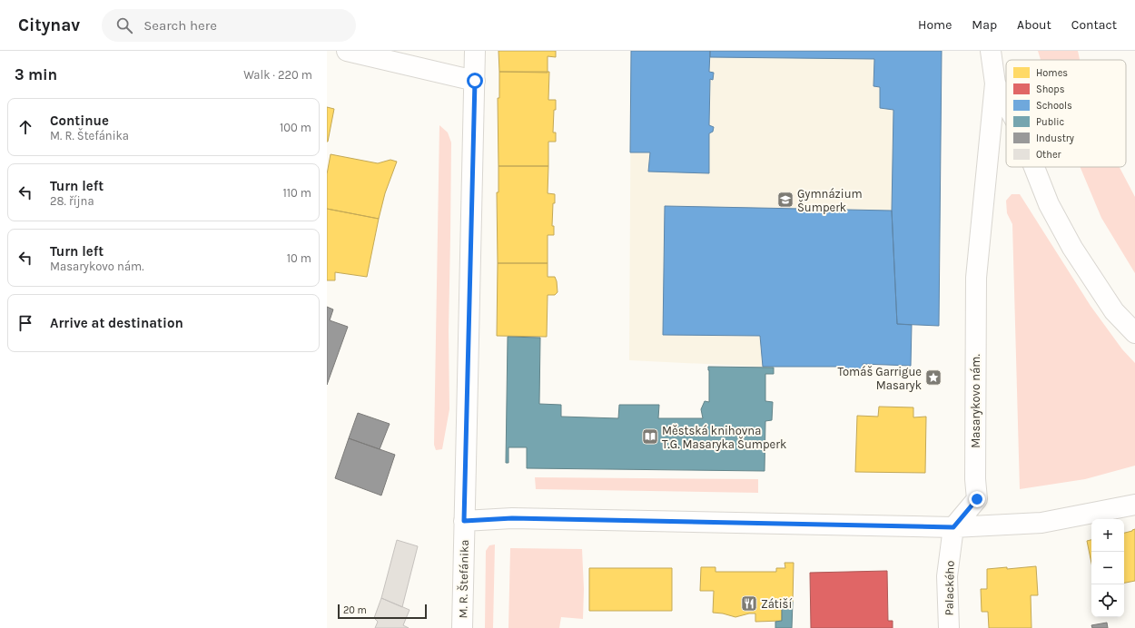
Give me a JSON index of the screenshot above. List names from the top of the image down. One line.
{"streets":{"street":["Masarykovo nám.","M. R. Štefánika","Palackého"]},"crossings":[["Masarykovo nám.","Palackého"]],"places":{"school or university":["Gymnázium Šumperk"],"place":["Tomáš Garrigue Masaryk"],"library":["Městská knihovna T.G. Masaryka Šumperk"],"restaurant":["Zátiší"]},"legend":["Homes","Shops","Schools","Public","Industry","Other"],"scale_bar":"20 m","page":{"header":"Citynav","search":"Search here","nav":["Home","Map","About","Contact"],"heading":["3 min","Walk · 220 m"],"list":[["Continue","M. R. Štefánika","100 m"],["Turn left","28. října","110 m"],["Turn left","Masarykovo nám.","10 m"],"Arrive at destination"],"map_buttons":["+","−"],"scale":"20 m"}}
